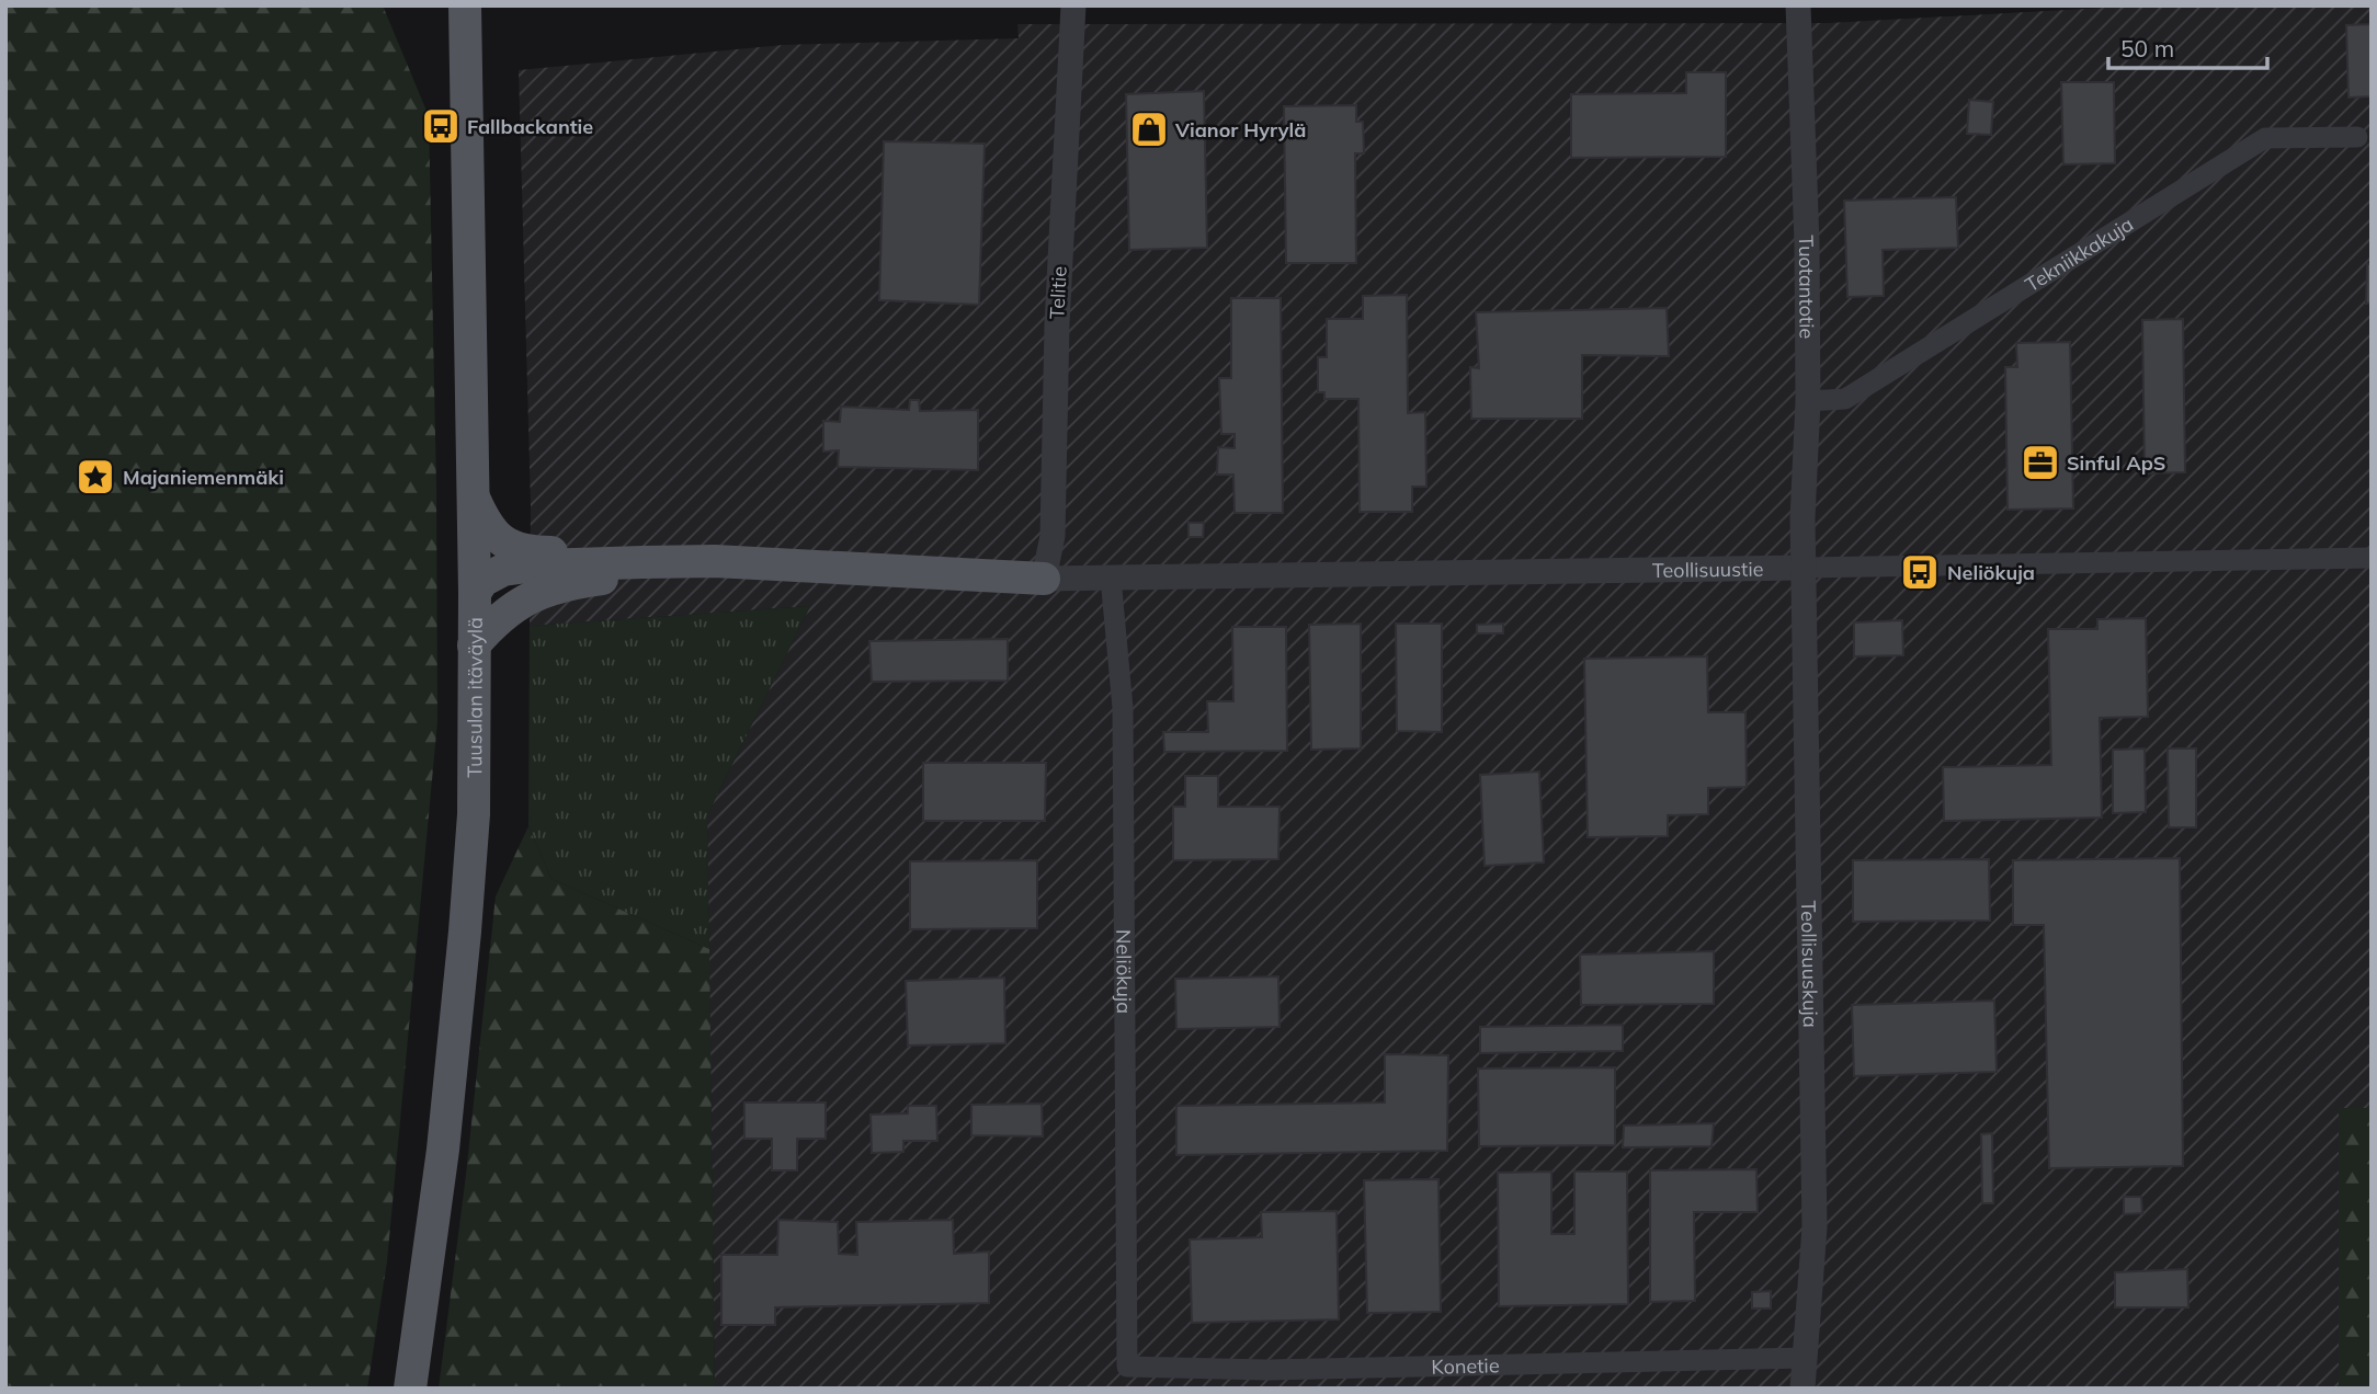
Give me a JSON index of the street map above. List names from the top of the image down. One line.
{"streets":{"main road":["Tuusulan itäväylä"],"street":["Tekniikkakuja","Tuotantotie","Telitie","Teollisuustie","Teollisuuskuja","Neliökuja","Konetie"]},"crossings":[["Tekniikkakuja","Tuotantotie"],["Tuotantotie","Teollisuustie"],["Tuotantotie","Teollisuuskuja"],["Telitie","Teollisuustie"],["Teollisuustie","Teollisuuskuja"],["Teollisuustie","Neliökuja"],["Teollisuuskuja","Konetie"],["Neliökuja","Konetie"]],"places":{"bus stop":["Fallbackantie","Neliökuja"],"shop":["Vianor Hyrylä"],"office":["Sinful ApS"],"place":["Majaniemenmäki"]},"scale_bar":"50 m"}
